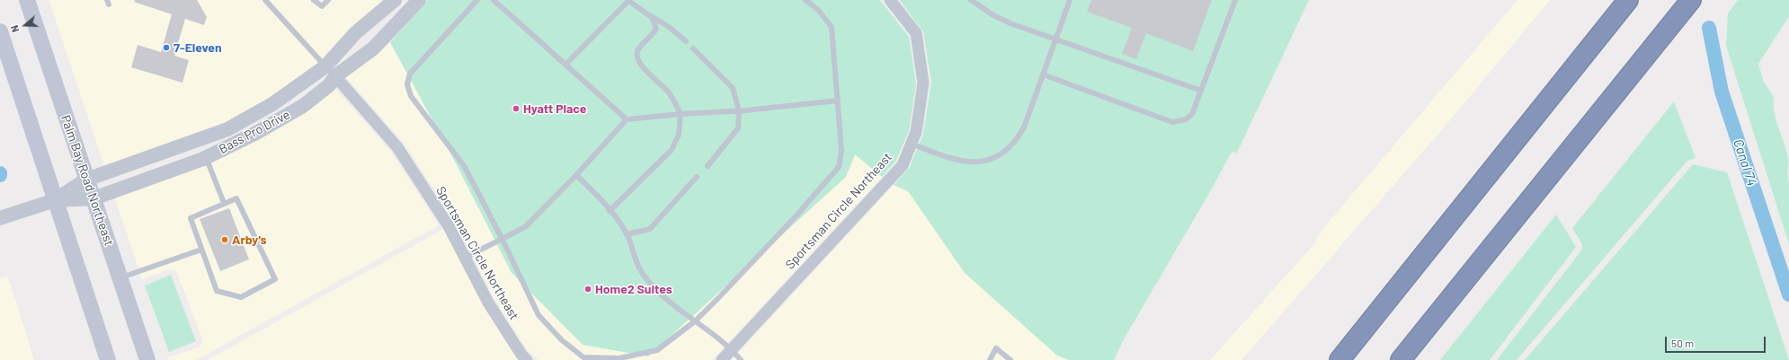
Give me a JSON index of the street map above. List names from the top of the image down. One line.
{"streets":{"main road":["Palm Bay Road Northeast"],"street":["Bass Pro Drive","Sportsman Circle Northeast"]},"crossings":[["Bass Pro Drive","Palm Bay Road Northeast"],["Bass Pro Drive","Sportsman Circle Northeast"]],"water":["Canal 74"],"places":["7-Eleven","Hyatt Place","Arby's","Home2 Suites"],"scale_bar":"50 m","north":"left"}
